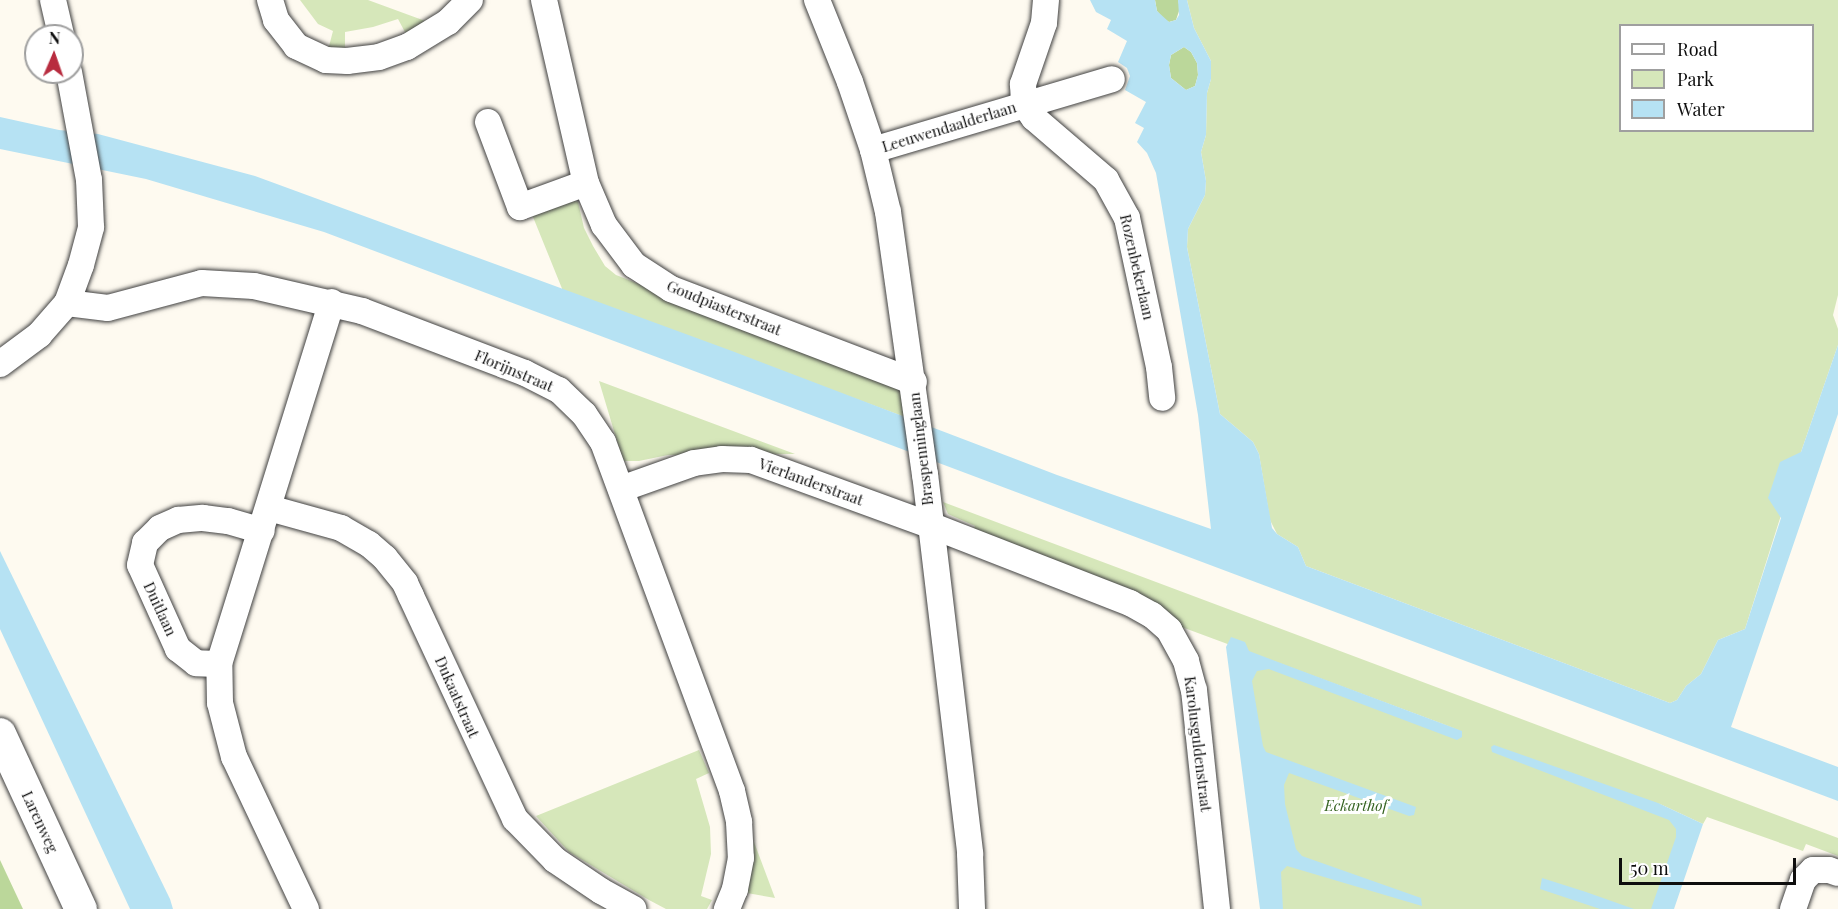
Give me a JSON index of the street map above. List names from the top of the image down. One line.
{"streets":{"street":["Leeuwendaalderlaan","Rozenbekerlaan","Goudpiasterstraat","Florijnstraat","Braspenninglaan","Vierlanderstraat","Duitlaan","Dukaatstraat","Karolusguldenstraat","Larenweg"]},"crossings":[["Leeuwendaalderlaan","Rozenbekerlaan"],["Leeuwendaalderlaan","Braspenninglaan"],["Goudpiasterstraat","Braspenninglaan"],["Florijnstraat","Vierlanderstraat"],["Braspenninglaan","Vierlanderstraat"],["Braspenninglaan","Karolusguldenstraat"],["Vierlanderstraat","Karolusguldenstraat"],["Duitlaan","Dukaatstraat"]],"parks":["Eckarthof"],"legend":["Road","Park","Water"],"scale_bar":"50 m","north":"top"}
